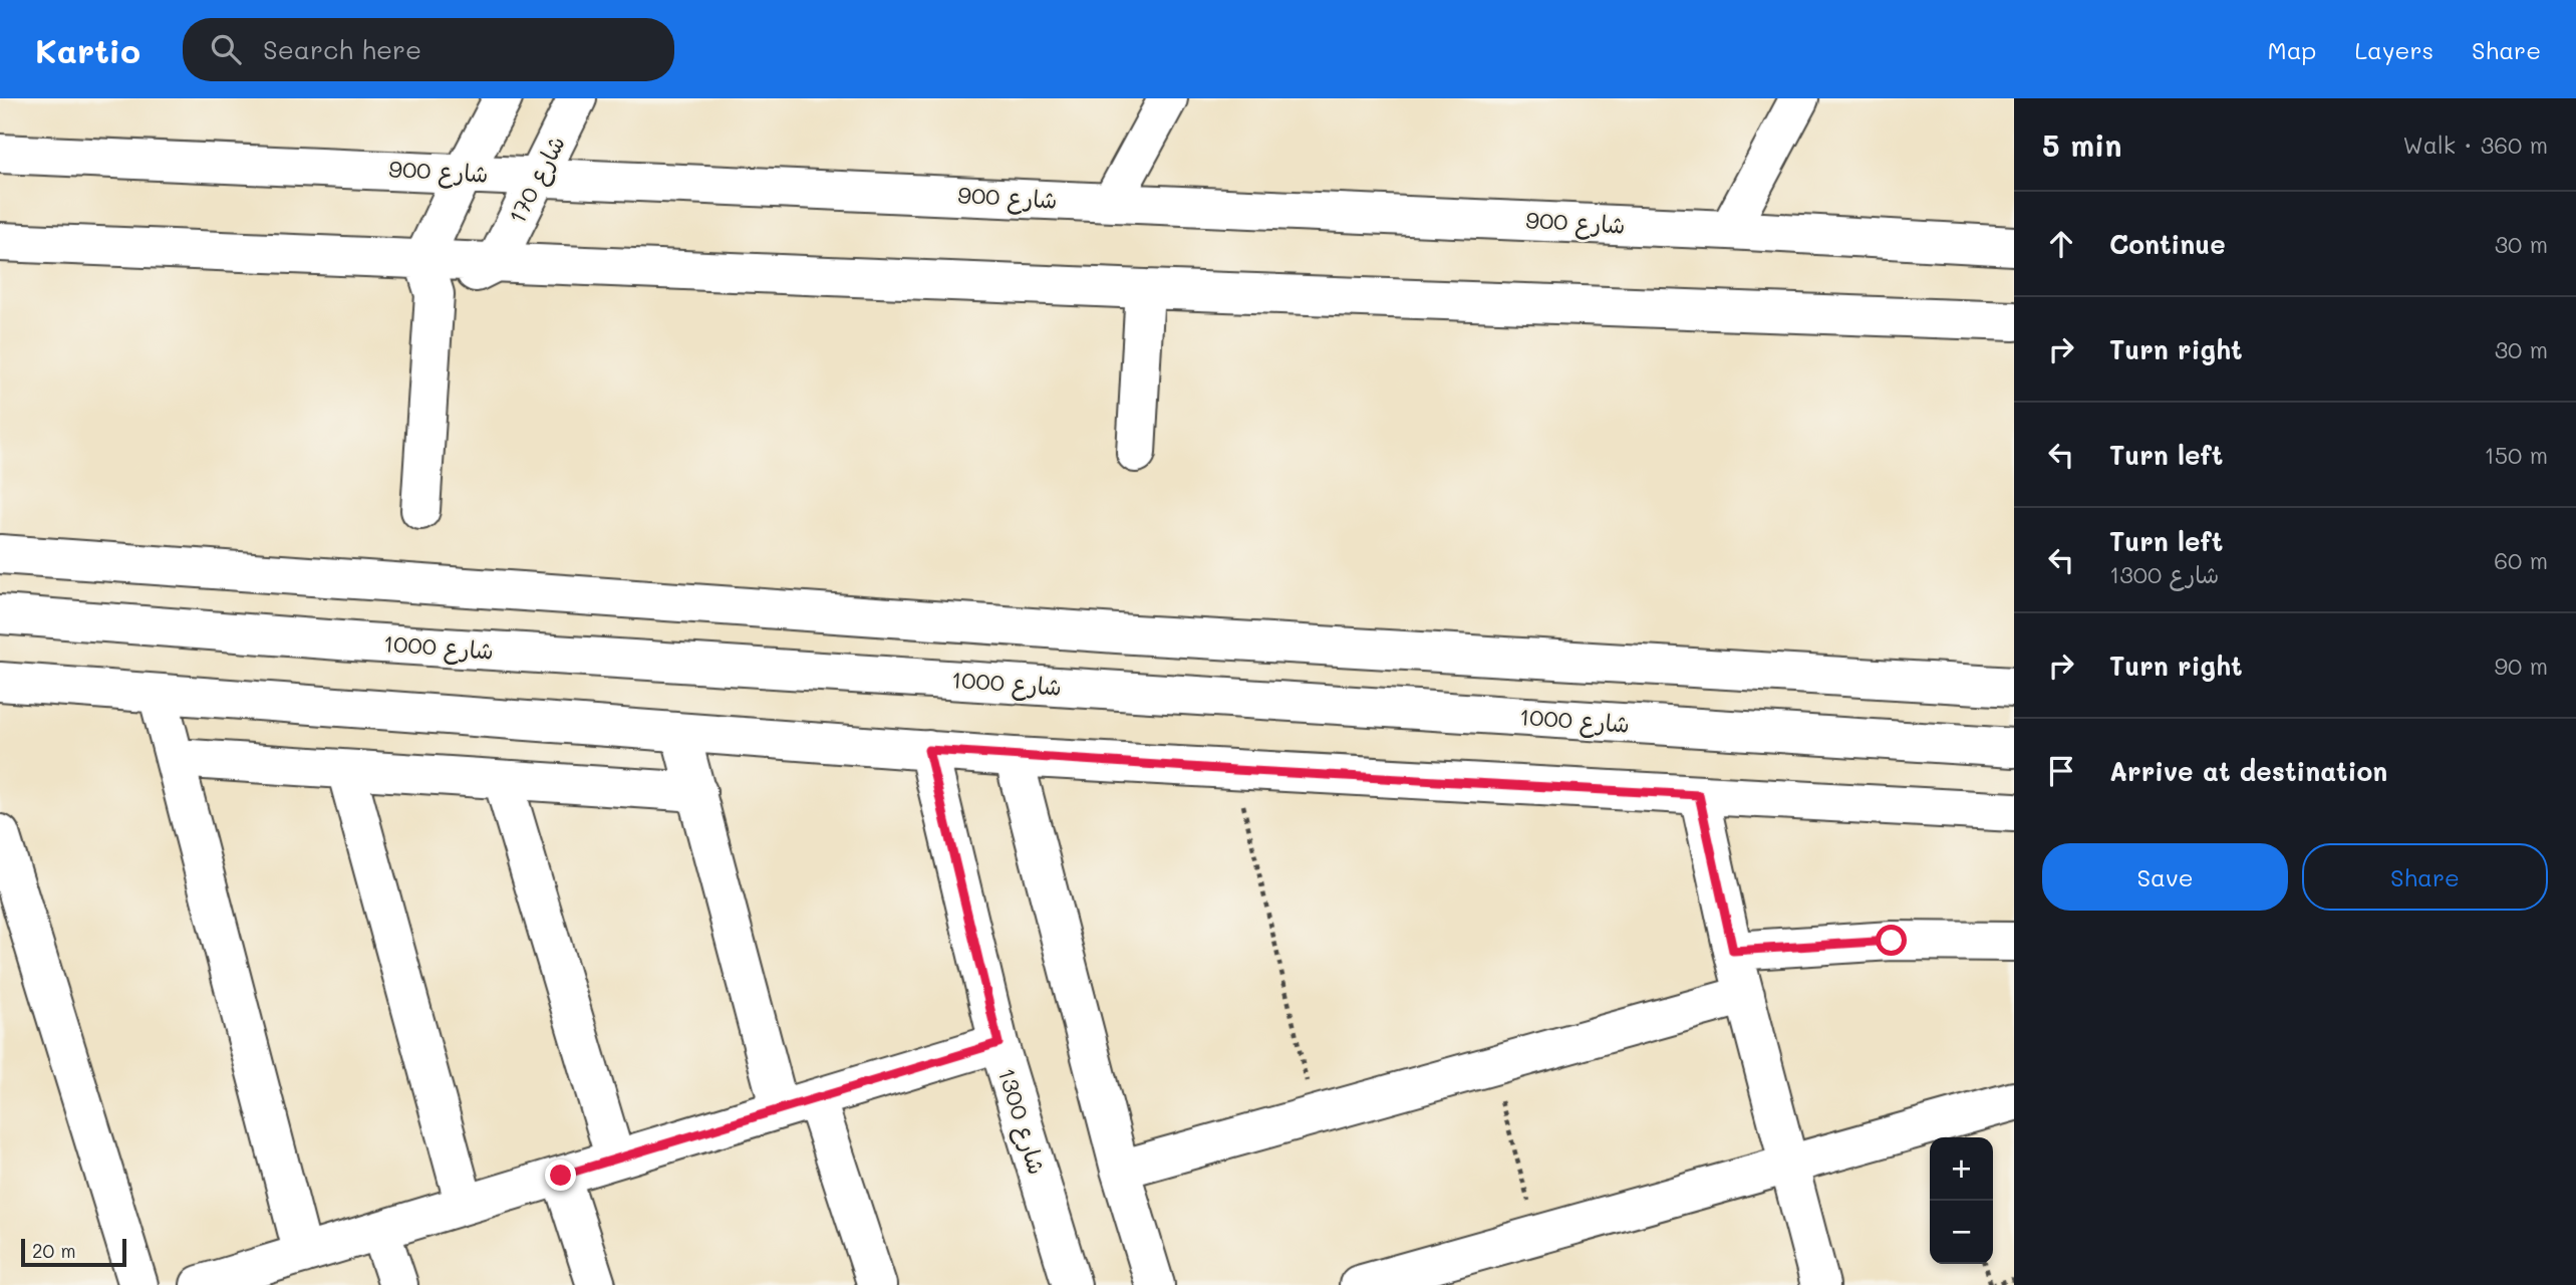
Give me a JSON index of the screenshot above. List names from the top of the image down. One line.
{"streets":{"street":["شارع 900","شارع 170","شارع 1000","شارع 1300"]},"crossings":[["شارع 900","شارع 170"]],"scale_bar":"20 m","page":{"header":"Kartio","search":"Search here","nav":["Map","Layers","Share"],"heading":["5 min","Walk · 360 m"],"list":[["Continue","30 m"],["Turn right","30 m"],["Turn left","150 m"],["Turn left","شارع 1300","60 m"],["Turn right","90 m"],"Arrive at destination"],"buttons":["Save","Share"],"map_buttons":["+","−"],"scale":"20 m"}}
